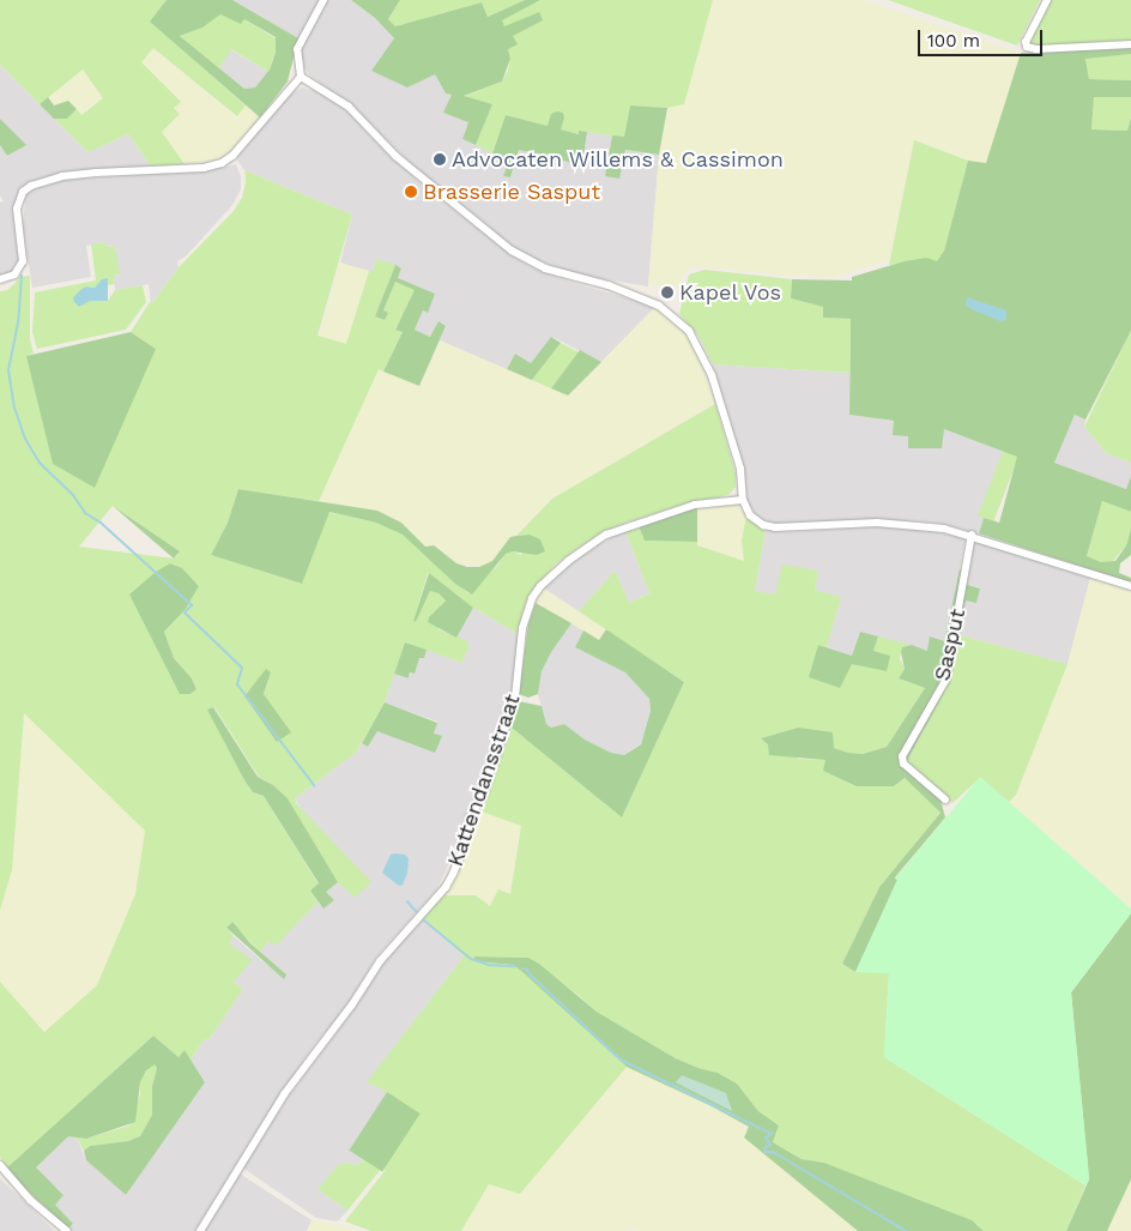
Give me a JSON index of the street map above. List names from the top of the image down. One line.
{"streets":{"street":["Sasput","Kattendansstraat"]},"places":["Advocaten Willems & Cassimon","Brasserie Sasput","Kapel Vos"],"scale_bar":"100 m"}
